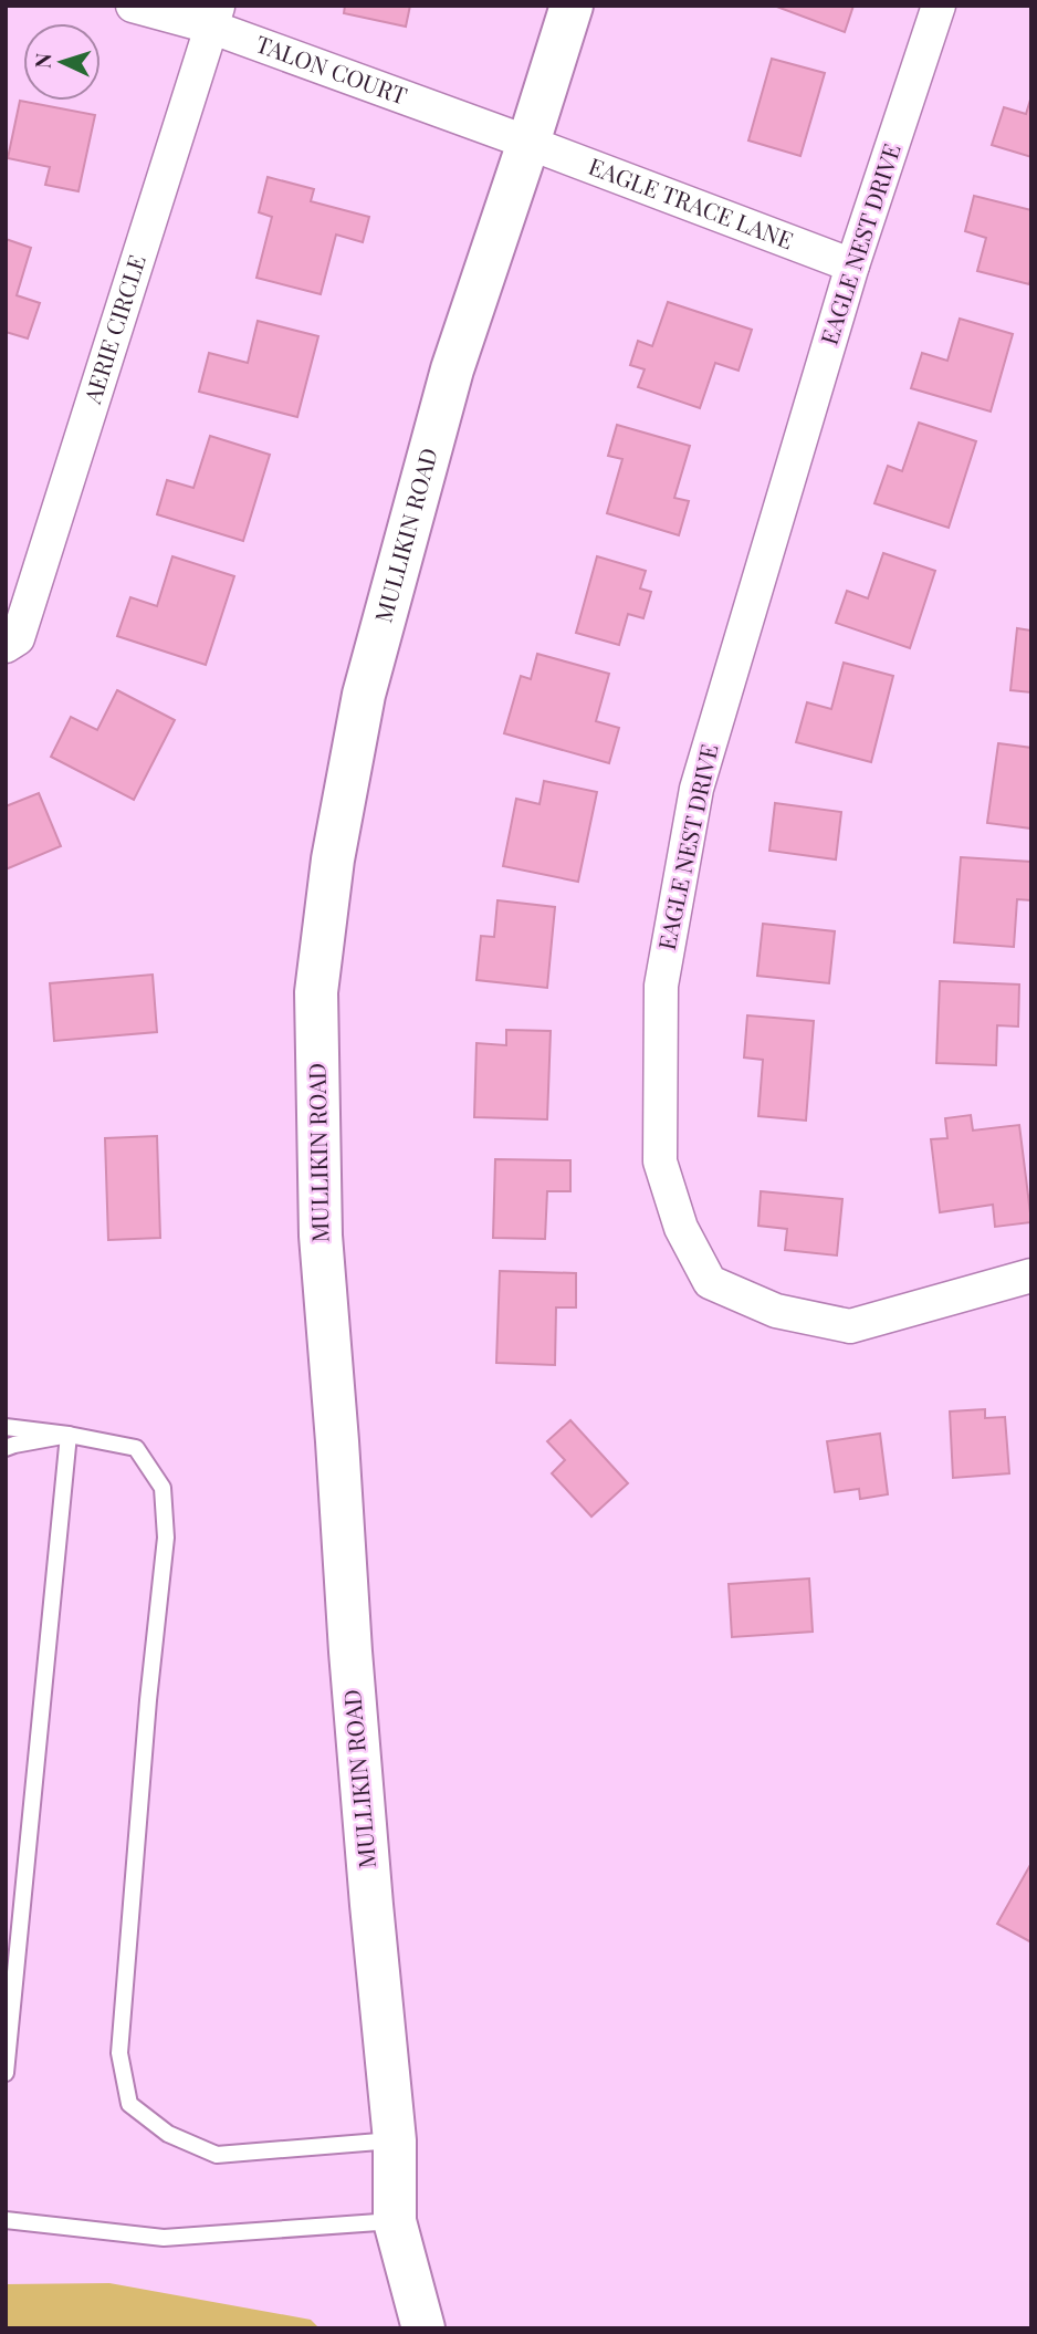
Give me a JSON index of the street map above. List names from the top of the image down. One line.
{"streets":{"street":["TALON COURT","EAGLE TRACE LANE","EAGLE NEST DRIVE","AERIE CIRCLE","MULLIKIN ROAD"]},"crossings":[["TALON COURT","EAGLE TRACE LANE"],["TALON COURT","AERIE CIRCLE"],["TALON COURT","MULLIKIN ROAD"],["EAGLE TRACE LANE","EAGLE NEST DRIVE"],["EAGLE TRACE LANE","MULLIKIN ROAD"]],"north":"left"}
